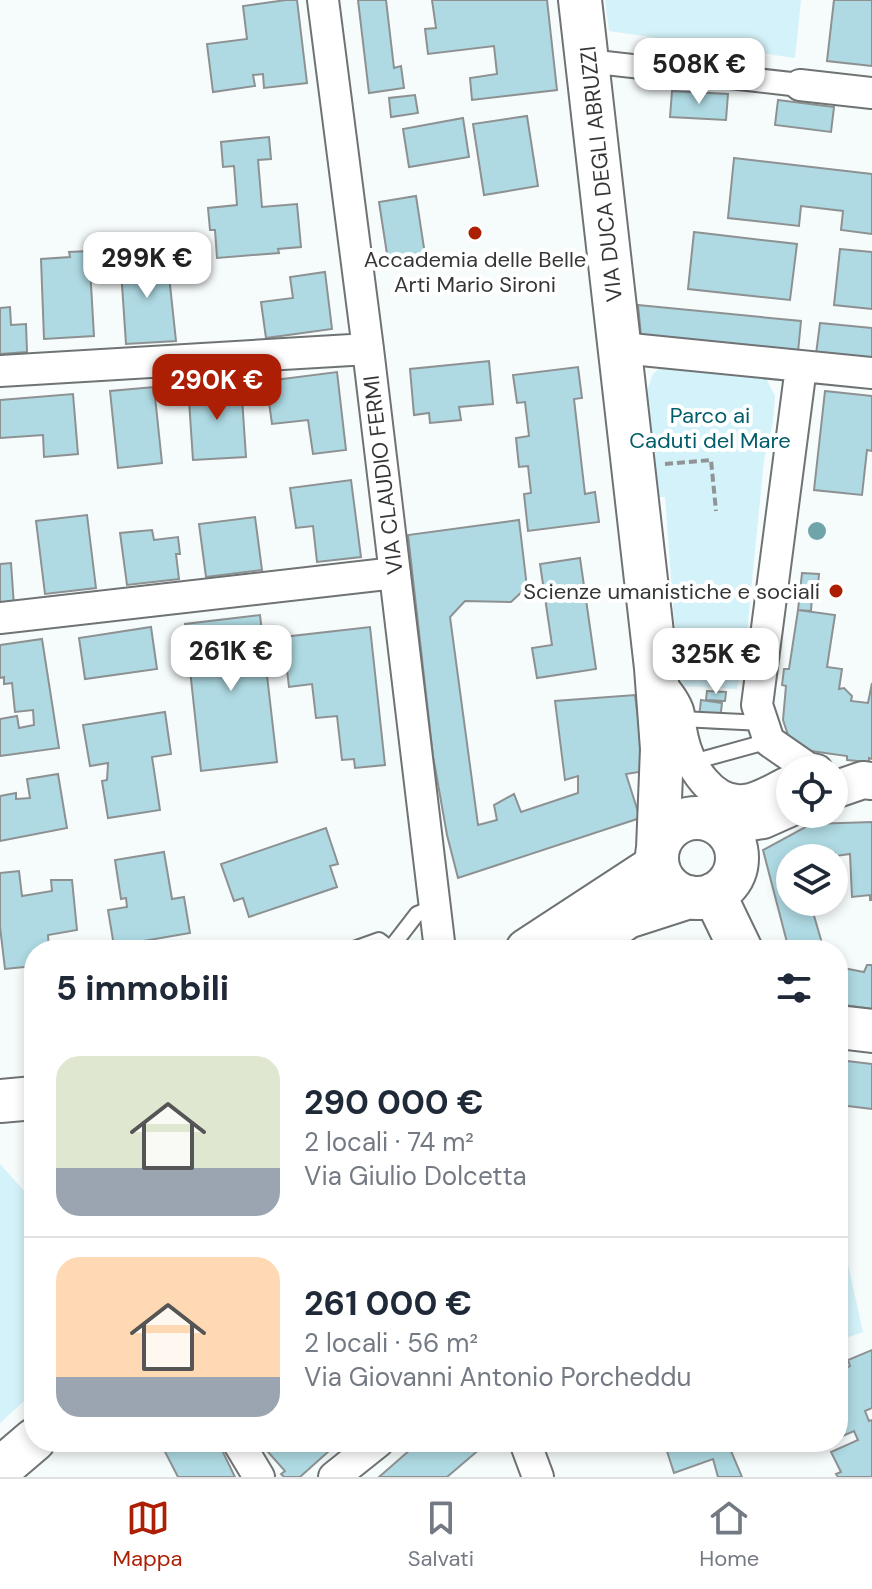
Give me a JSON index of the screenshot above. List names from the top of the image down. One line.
{"streets":{"main road":["VIA DUCA DEGLI ABRUZZI"],"street":["VIA CLAUDIO FERMI"]},"parks":["Parco ai Caduti del Mare"],"places":["Accademia delle Belle Arti Mario Sironi","Scienze umanistiche e sociali"],"page":{"price":["508K €","299K €","290K €","261K €","325K €"],"heading":"5 immobili","list":[{"name":"290 000 €","note":"2 locali · 74 m² · Via Giulio Dolcetta"},{"name":"261 000 €","note":"2 locali · 56 m² · Via Giovanni Antonio Porcheddu"}],"tabs":["Mappa","Salvati","Home"]}}
